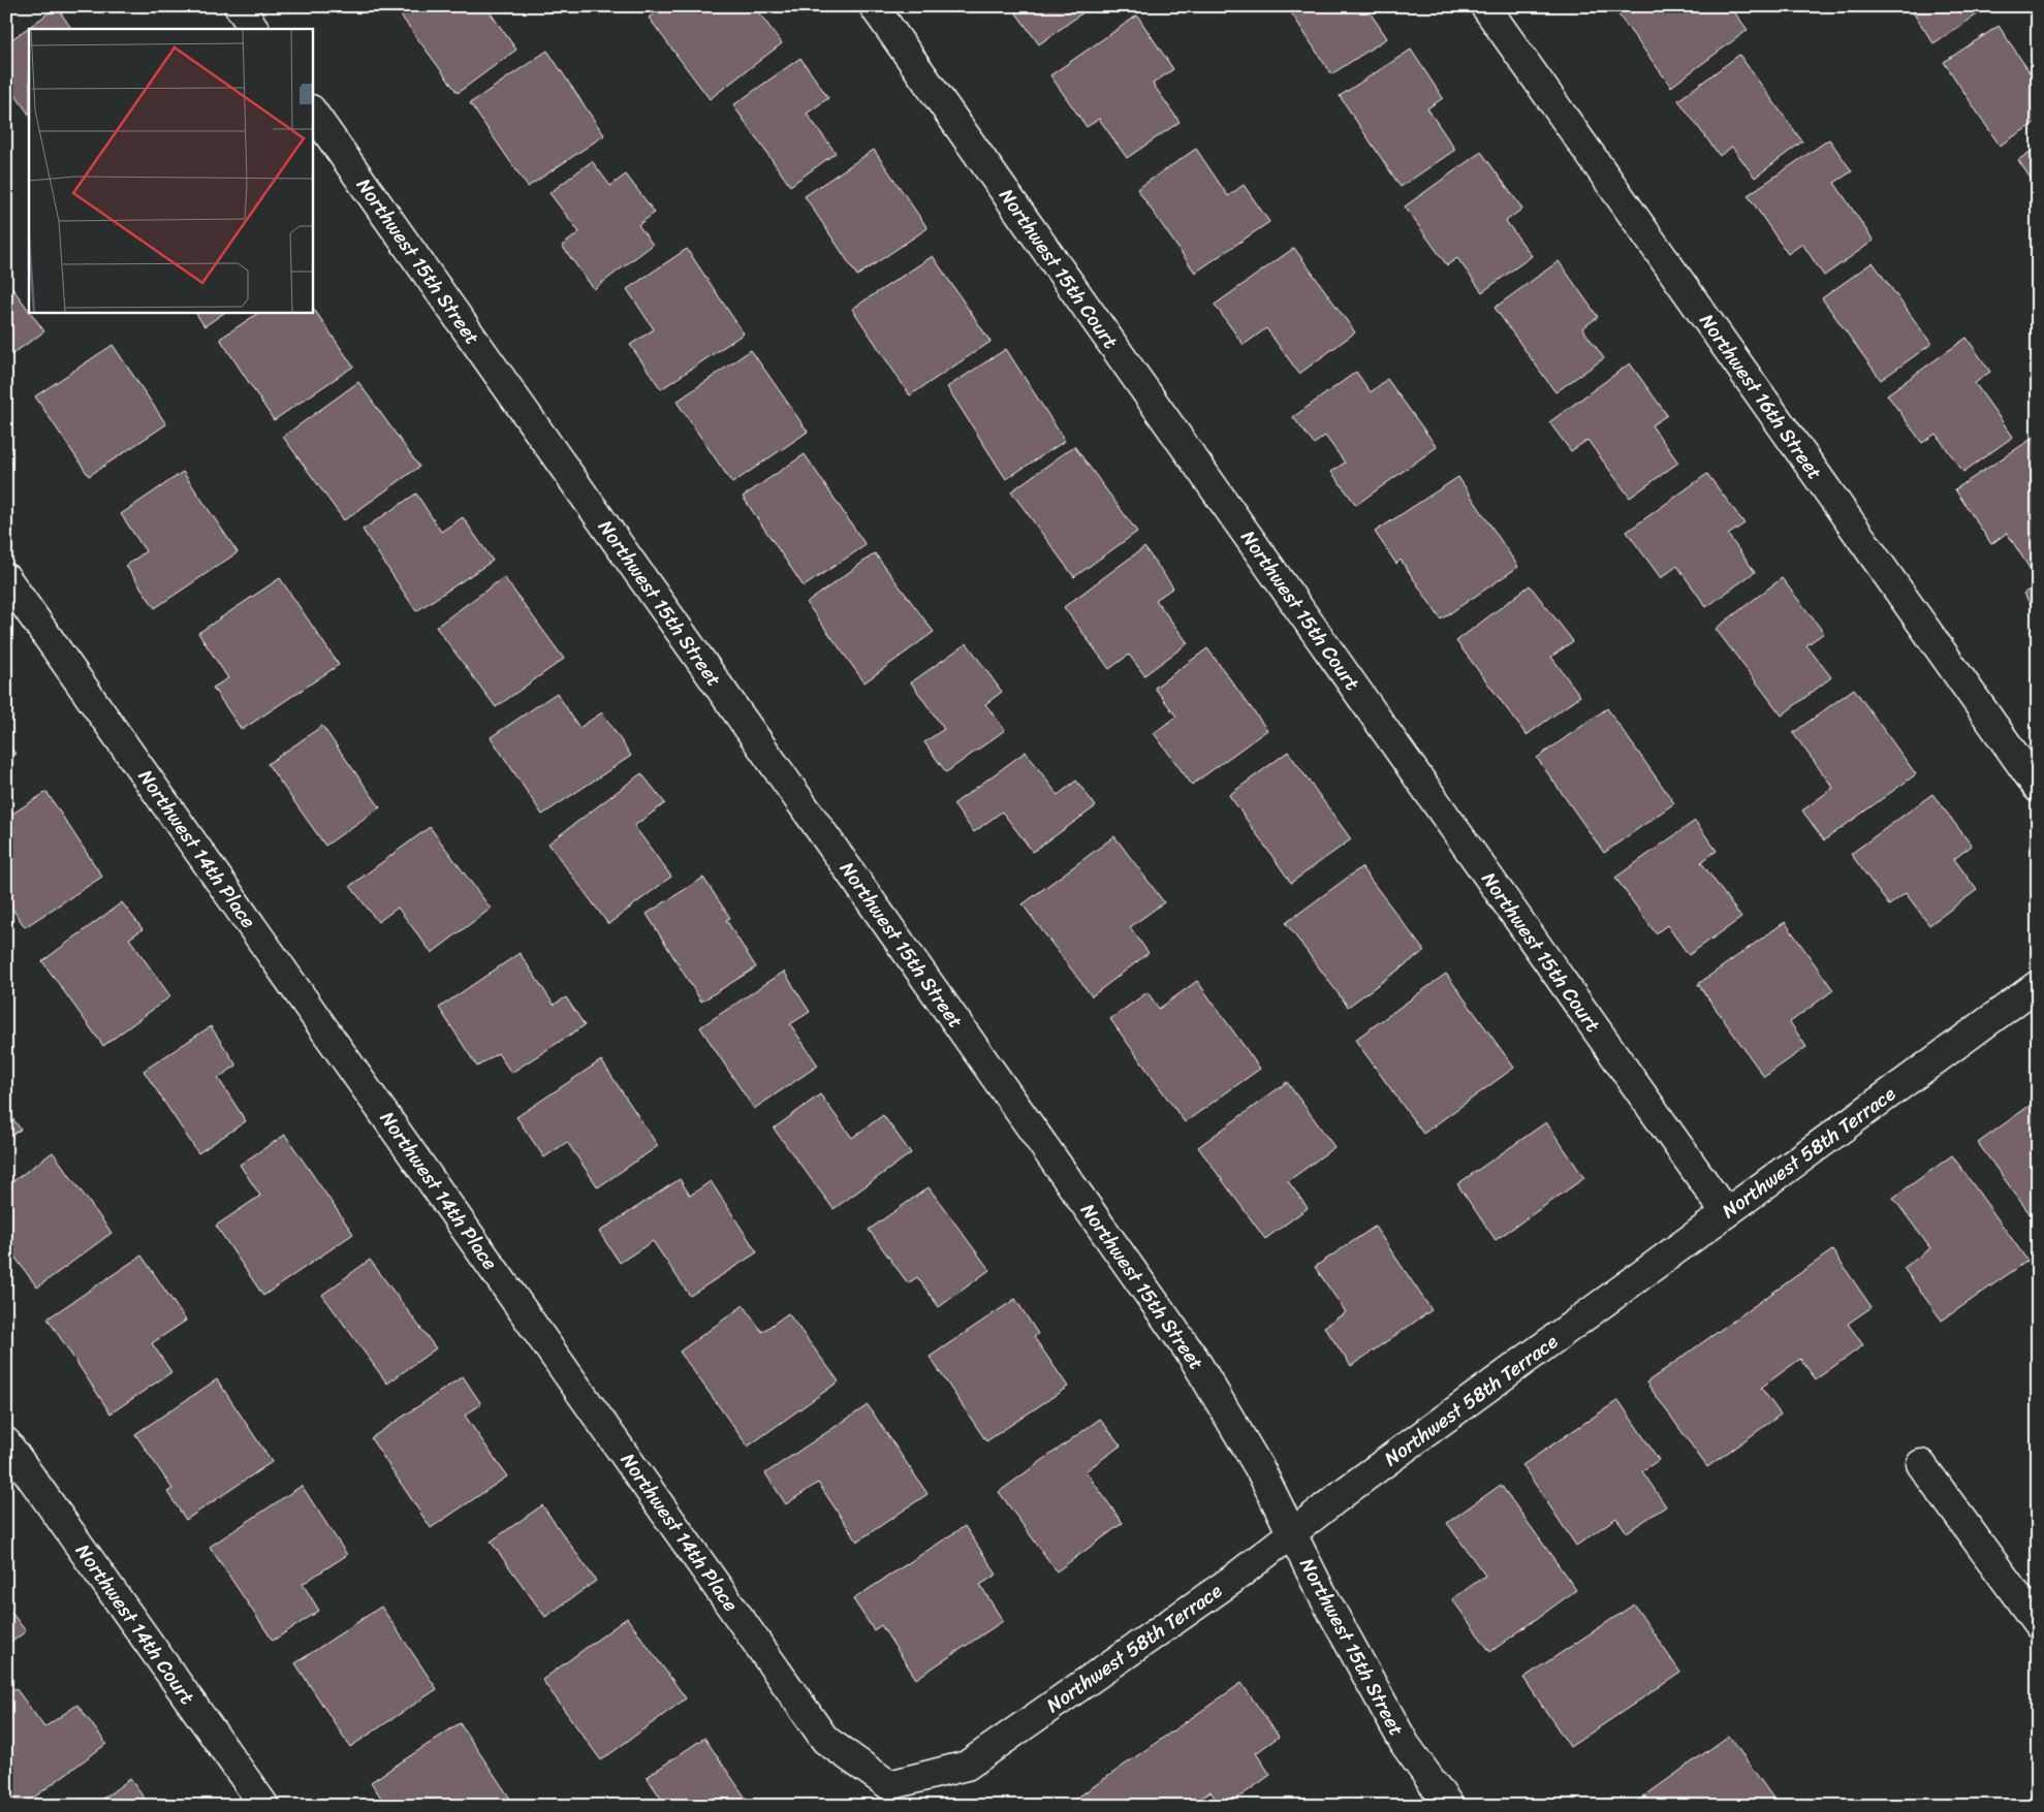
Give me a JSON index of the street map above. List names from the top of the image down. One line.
{"streets":{"street":["Northwest 15th Street","Northwest 15th Court","Northwest 16th Street","Northwest 14th Place","Northwest 58th Terrace","Northwest 14th Court"]},"crossings":[["Northwest 15th Street","Northwest 58th Terrace"],["Northwest 15th Court","Northwest 58th Terrace"],["Northwest 14th Place","Northwest 58th Terrace"]]}
